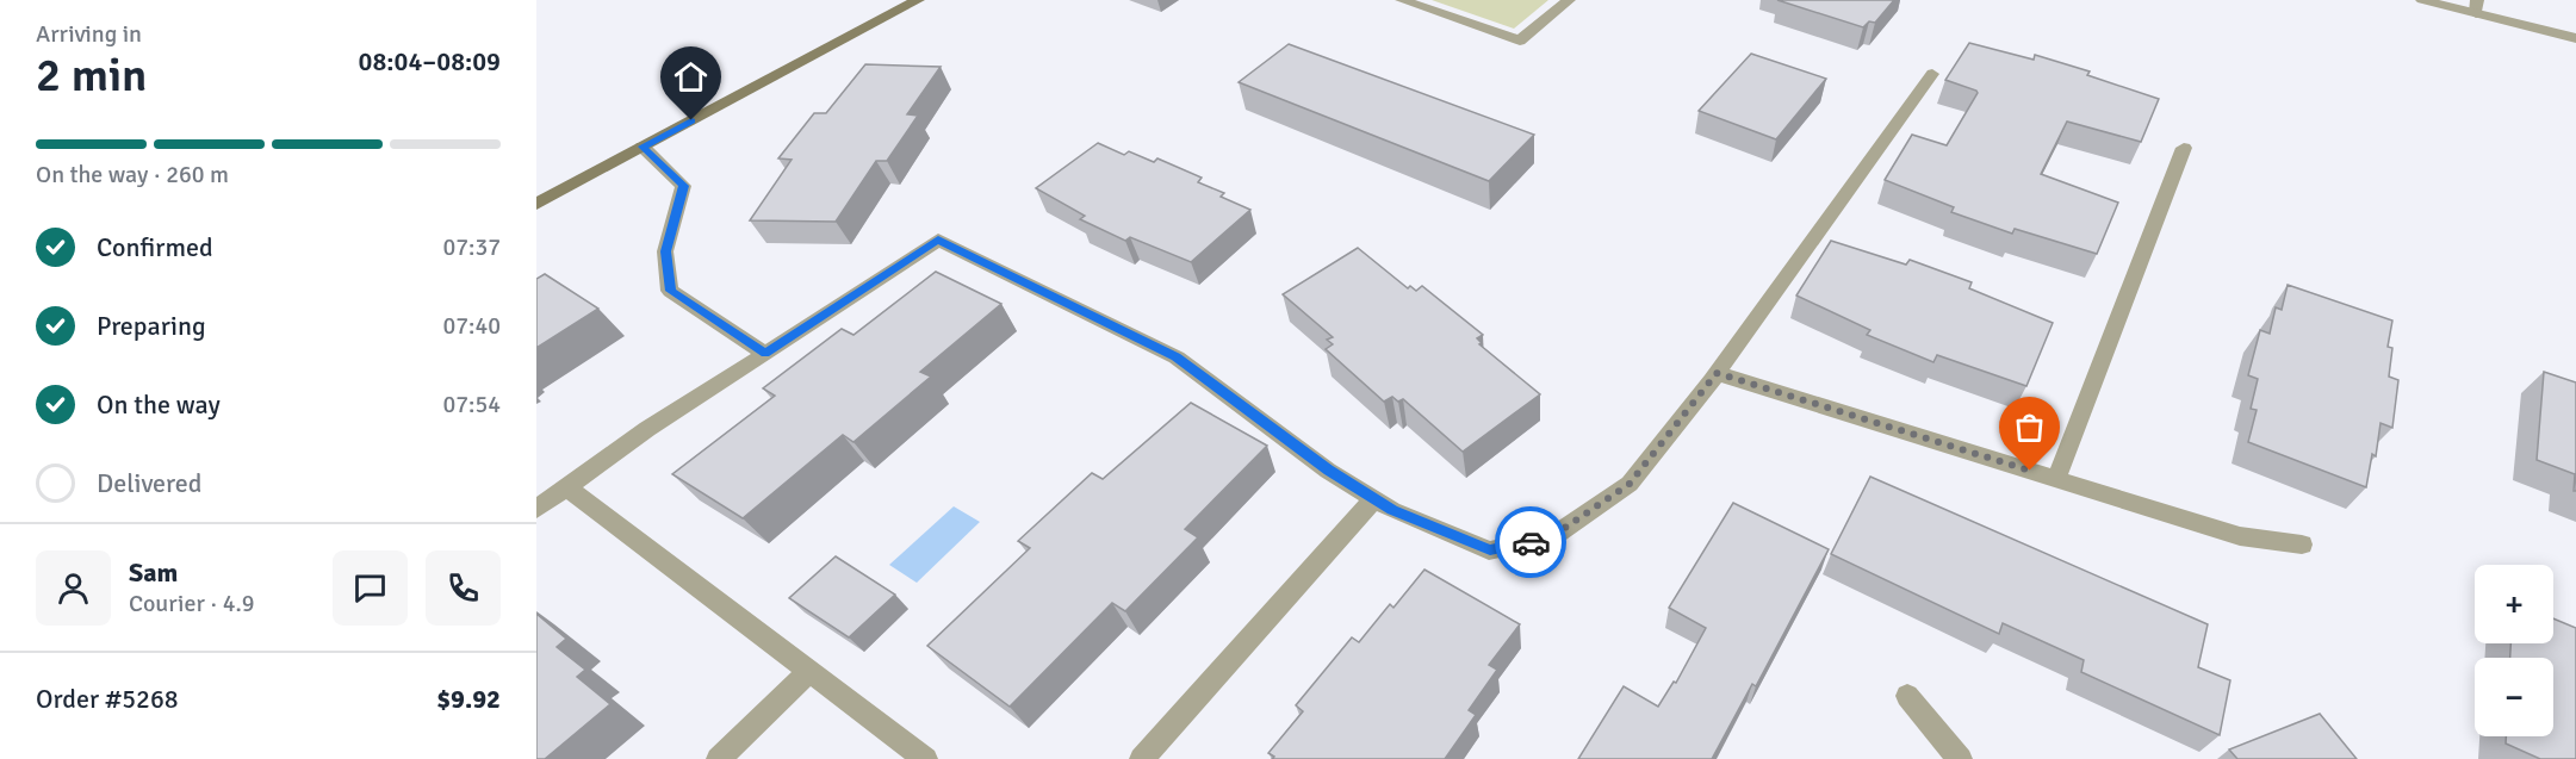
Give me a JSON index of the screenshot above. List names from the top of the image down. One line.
{"page":{"heading":["2 min","Arriving in","08:04–08:09"],"panel":["Sam","Courier · 4.9","Order #5268","$9.92"],"bar":"On the way · 260 m","list":[["Confirmed","07:37"],["Preparing","07:40"],["On the way","07:54"],"Delivered"],"map_buttons":["+","−"]}}
